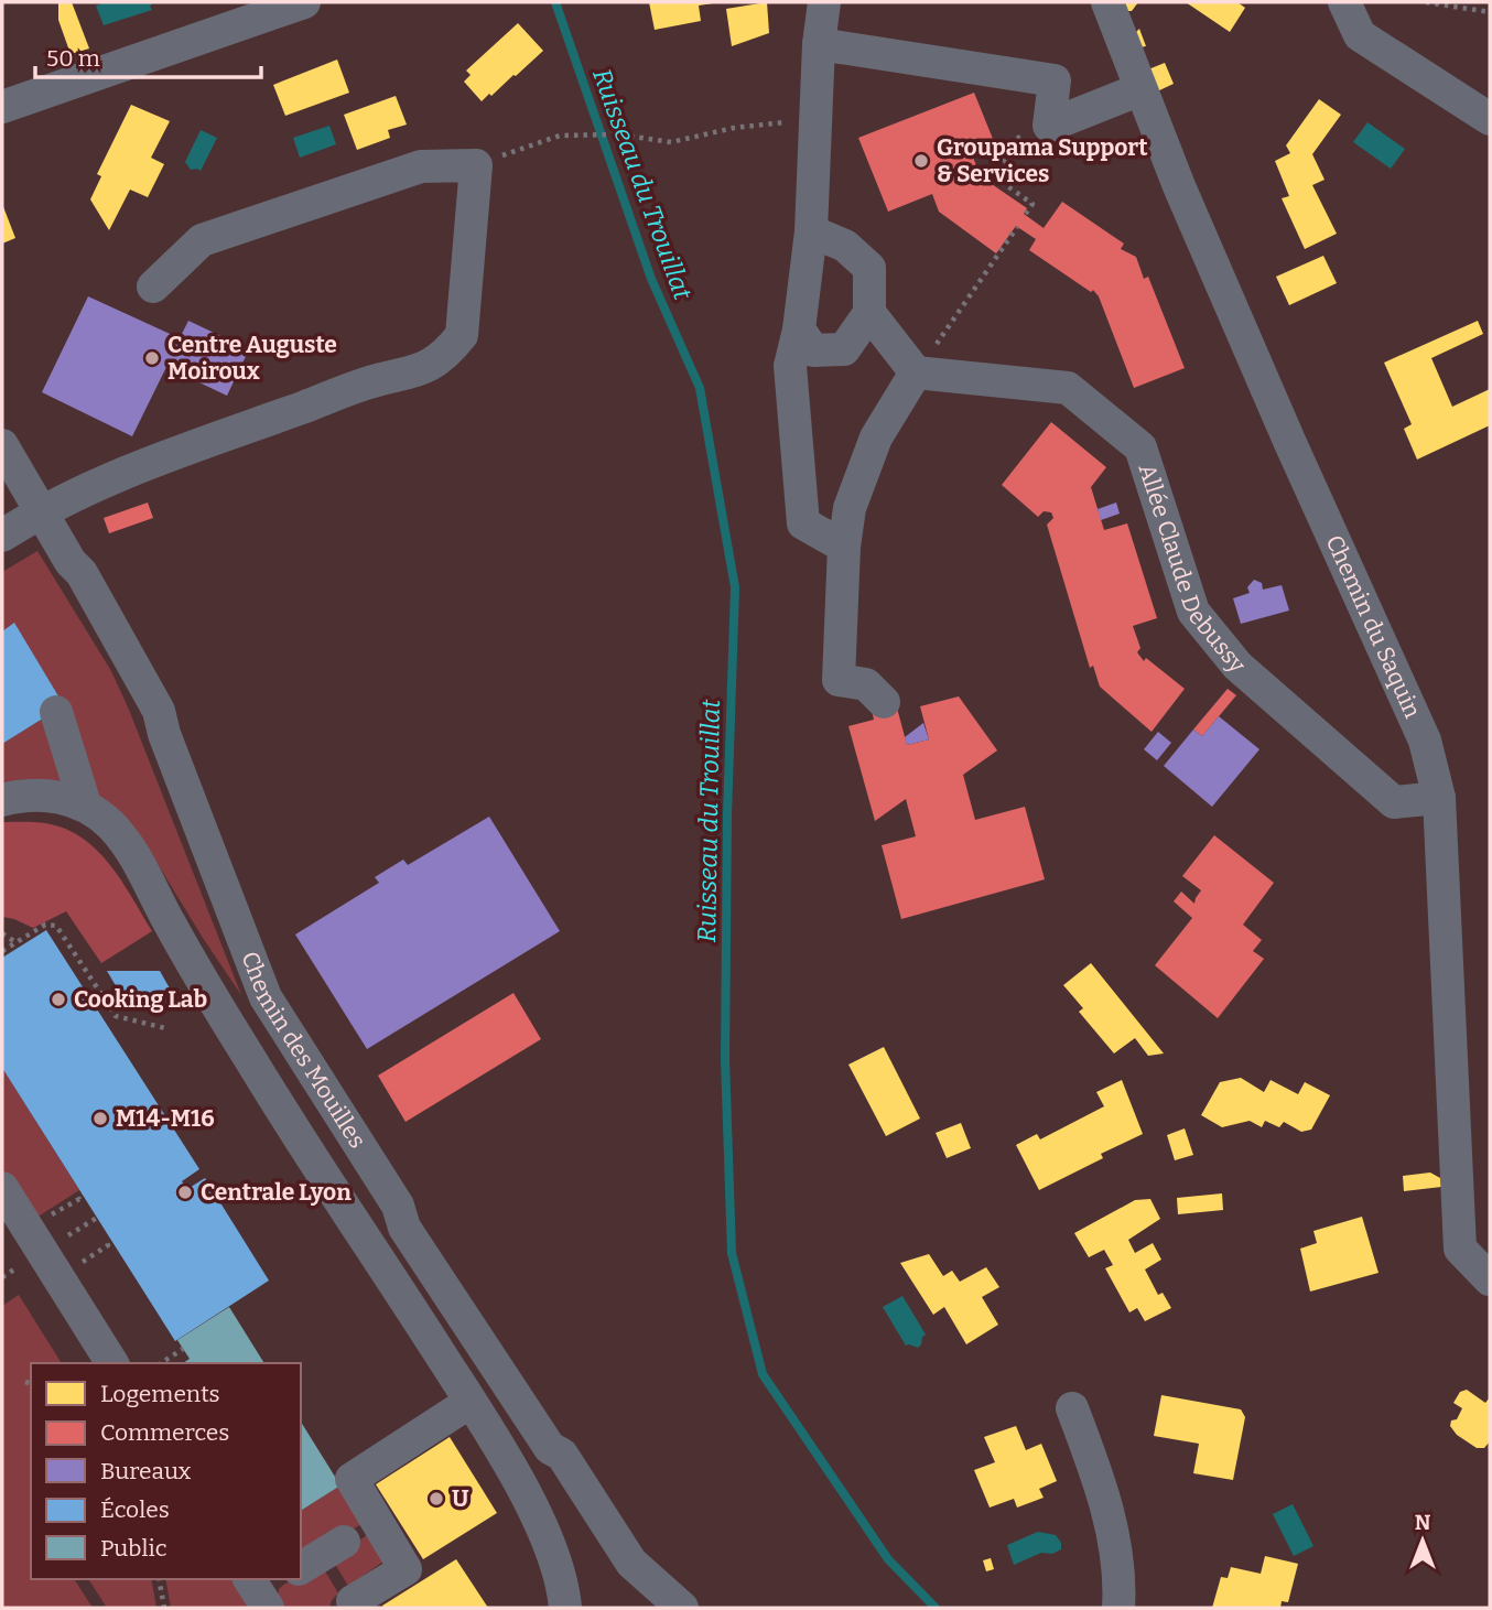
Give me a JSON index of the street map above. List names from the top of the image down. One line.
{"streets":{"street":["Allée Claude Debussy","Chemin du Saquin","Chemin des Mouilles"]},"crossings":[["Allée Claude Debussy","Chemin du Saquin"]],"water":["Ruisseau du Trouillat"],"places":["Groupama Support & Services","Centre Auguste Moiroux","Cooking Lab","M14-M16","Centrale Lyon","U"],"legend":["Logements","Commerces","Bureaux","Écoles","Public"],"scale_bar":"50 m","north":"top"}
